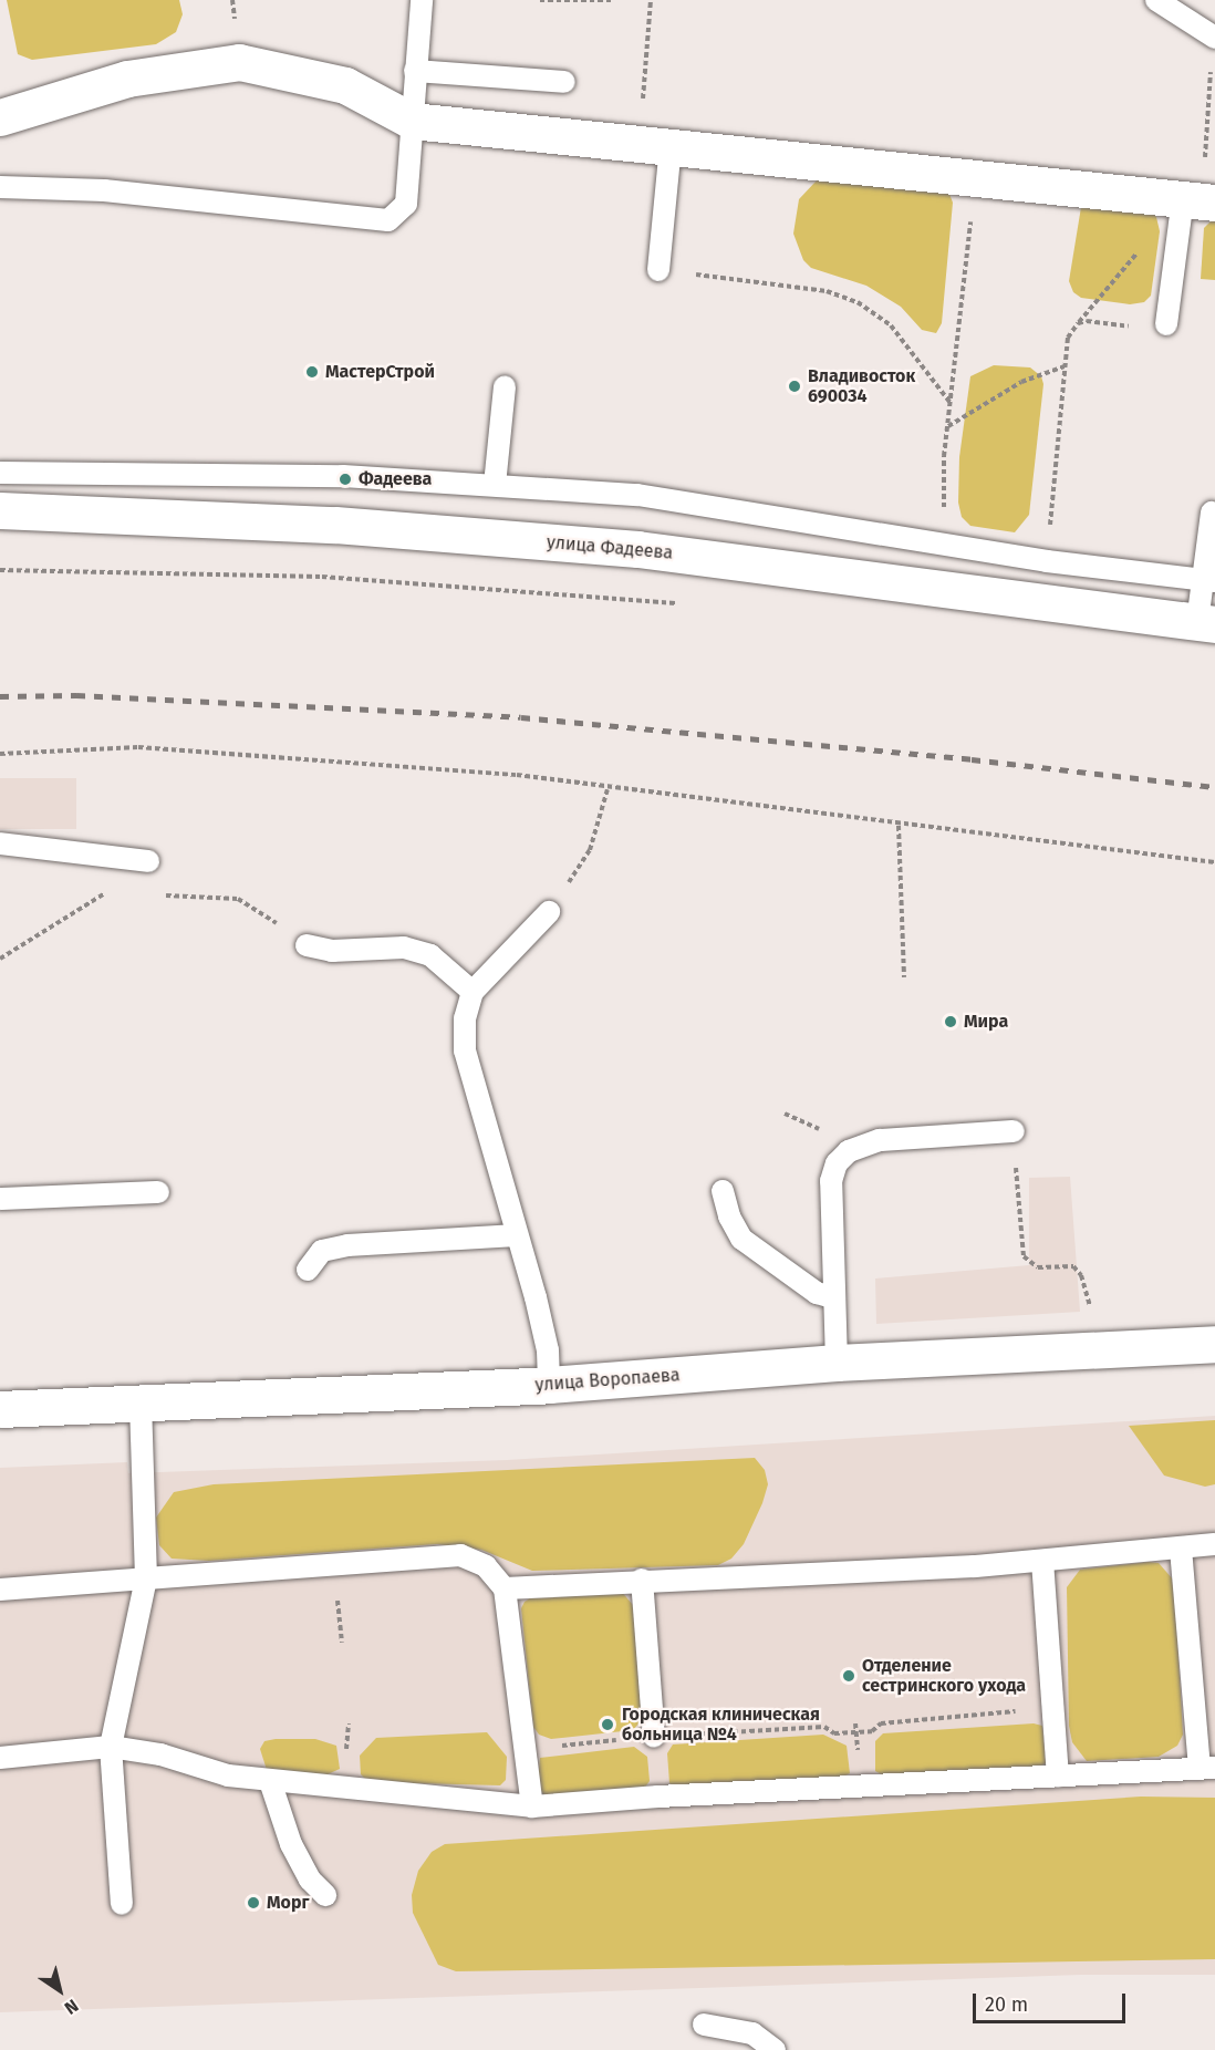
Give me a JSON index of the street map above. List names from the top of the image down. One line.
{"streets":{"main road":["улица Фадеева","улица Воропаева"]},"places":["МастерСтрой","Владивосток 690034","Фадеева","Мира","Отделение сестринского ухода","Городская клиническая больница №4","Морг"],"scale_bar":"20 m","north":"bottom right"}
